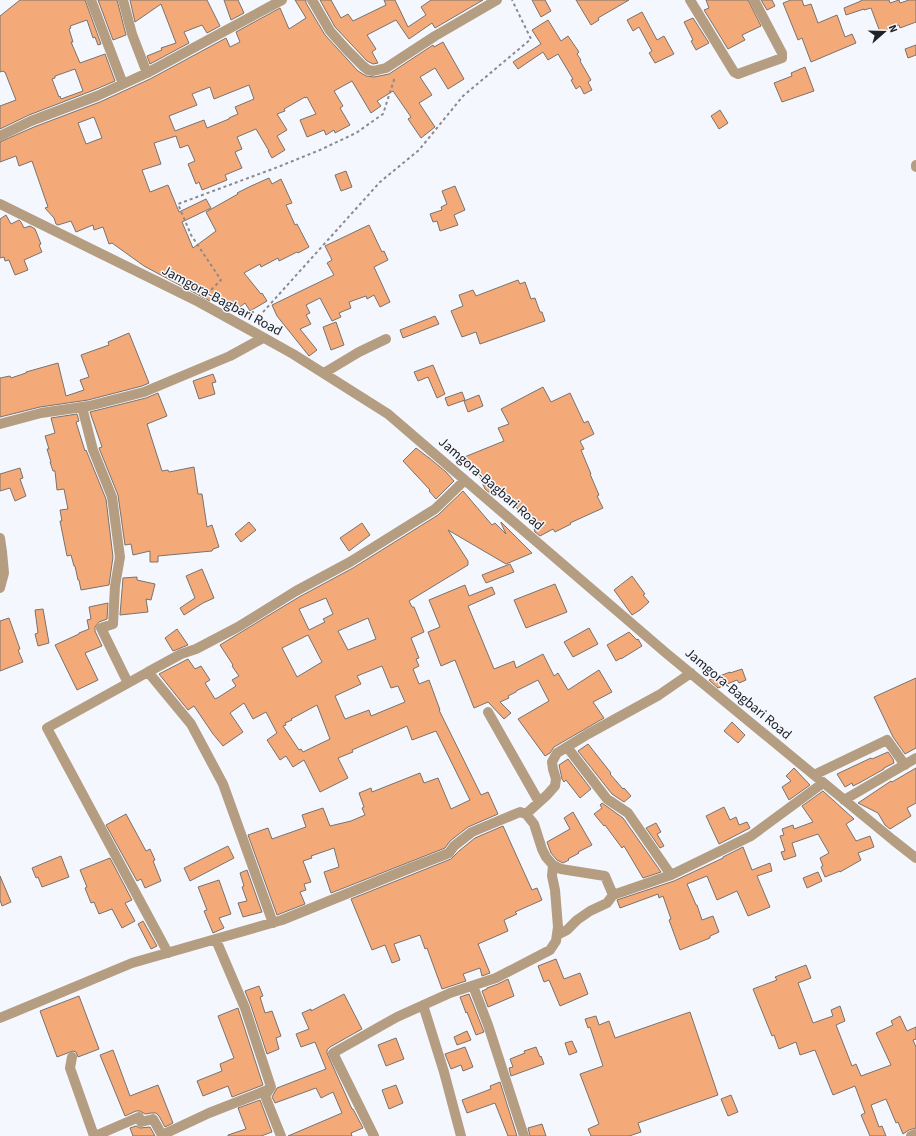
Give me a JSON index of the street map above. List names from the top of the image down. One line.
{"streets":{"street":["Jamgora-Bagbari Road"]},"north":"right"}
